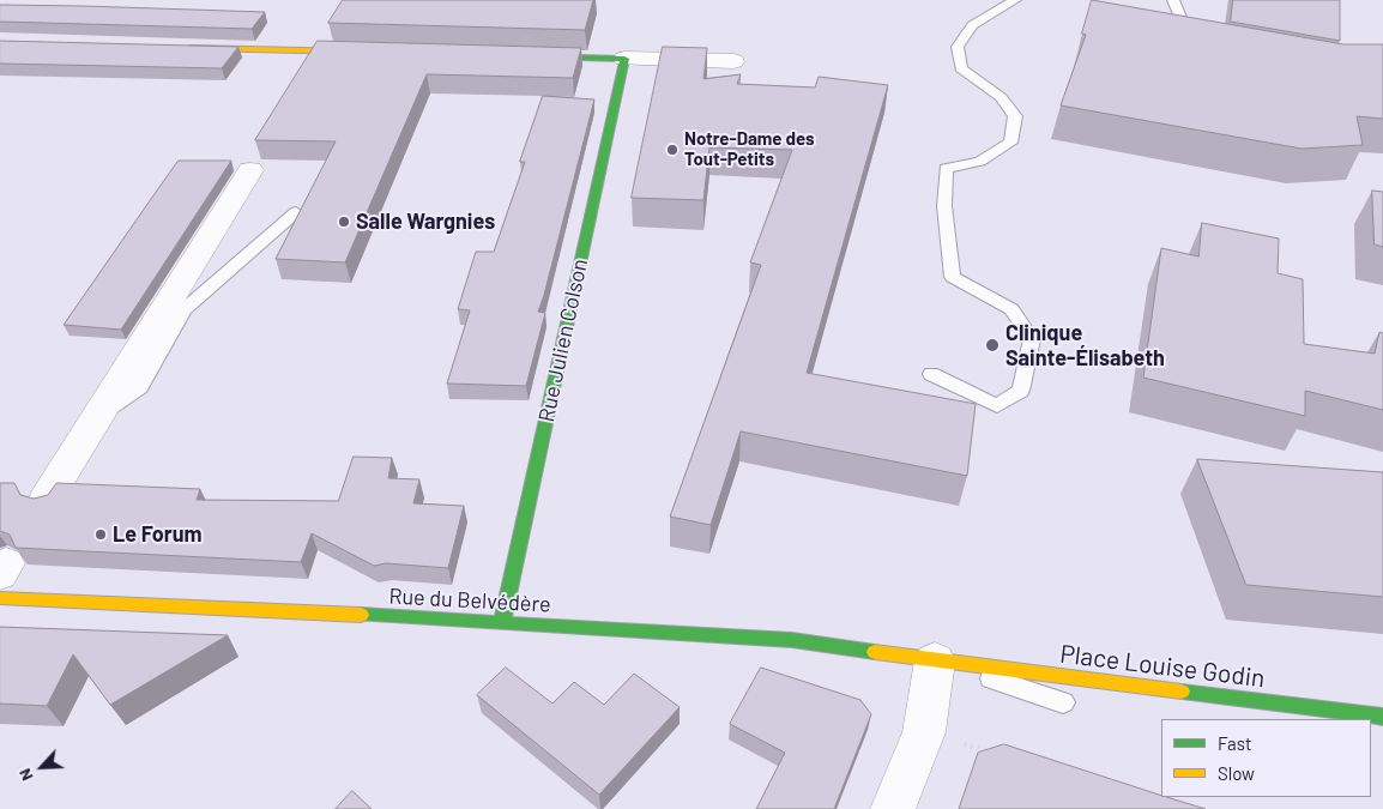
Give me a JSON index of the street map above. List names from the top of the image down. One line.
{"streets":{"street":["Rue Julien Colson","Rue du Belvédère","Place Louise Godin"]},"crossings":[["Rue Julien Colson","Rue du Belvédère"],["Rue du Belvédère","Place Louise Godin"]],"places":["Notre-Dame des Tout-Petits","Salle Wargnies","Clinique Sainte-Élisabeth","Le Forum"],"legend":["Fast","Slow"],"north":"bottom left"}
